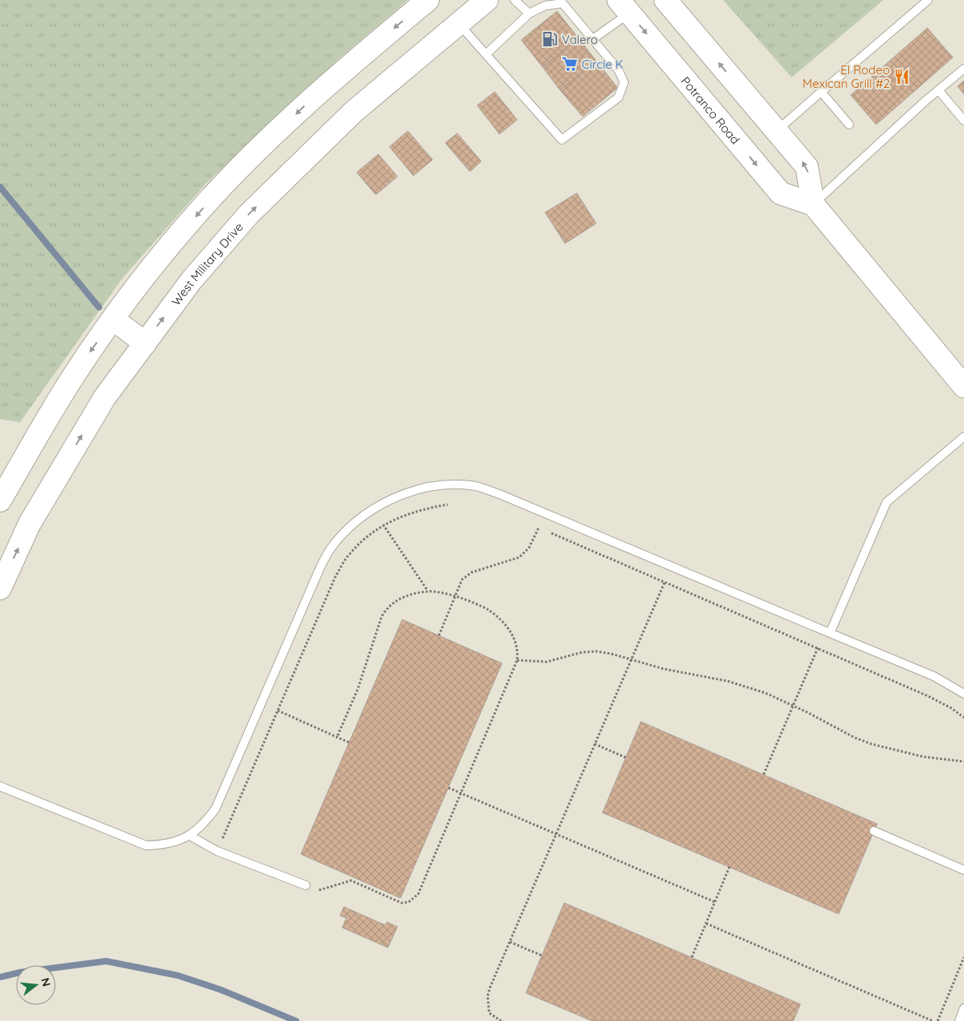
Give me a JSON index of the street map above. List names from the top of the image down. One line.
{"streets":{"main road":["Potranco Road","West Military Drive"]},"places":{"fuel station":["Valero"],"supermarket":["Circle K"],"restaurant":["El Rodeo Mexican Grill #2"]},"north":"right"}
